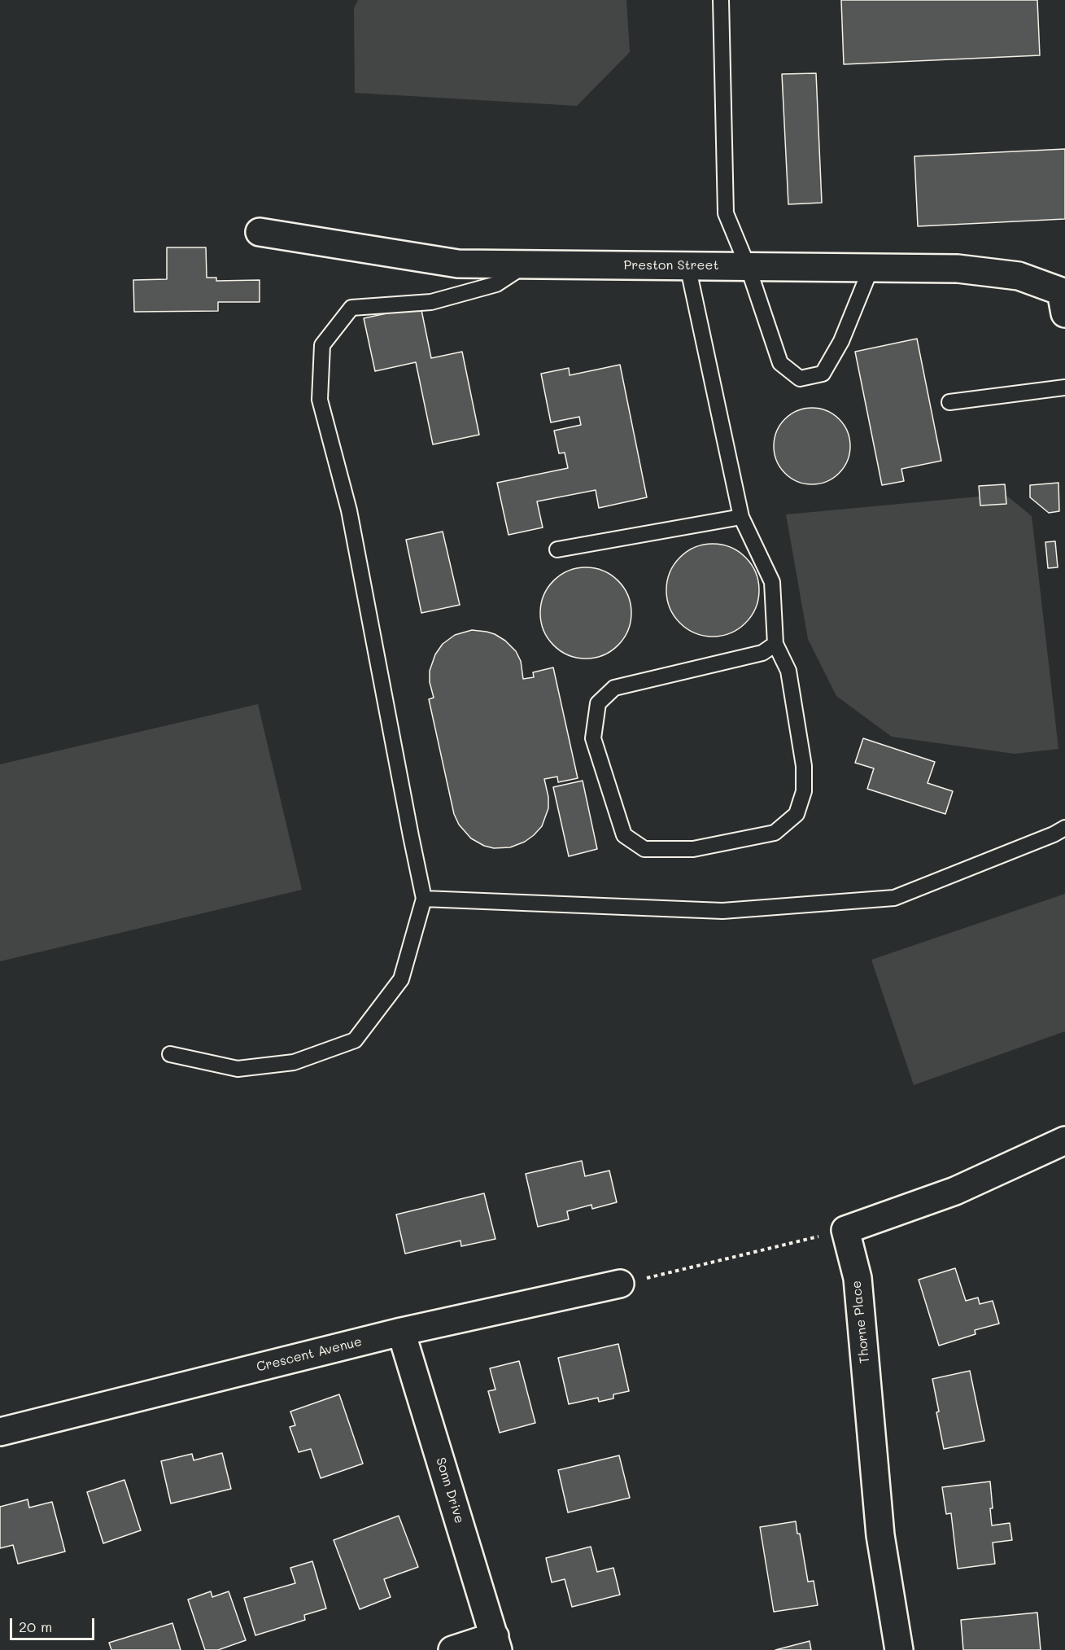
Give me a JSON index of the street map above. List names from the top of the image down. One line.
{"streets":{"street":["Preston Street","Thorne Place","Crescent Avenue","Sonn Drive"]},"crossings":[["Crescent Avenue","Sonn Drive"]],"scale_bar":"20 m"}
